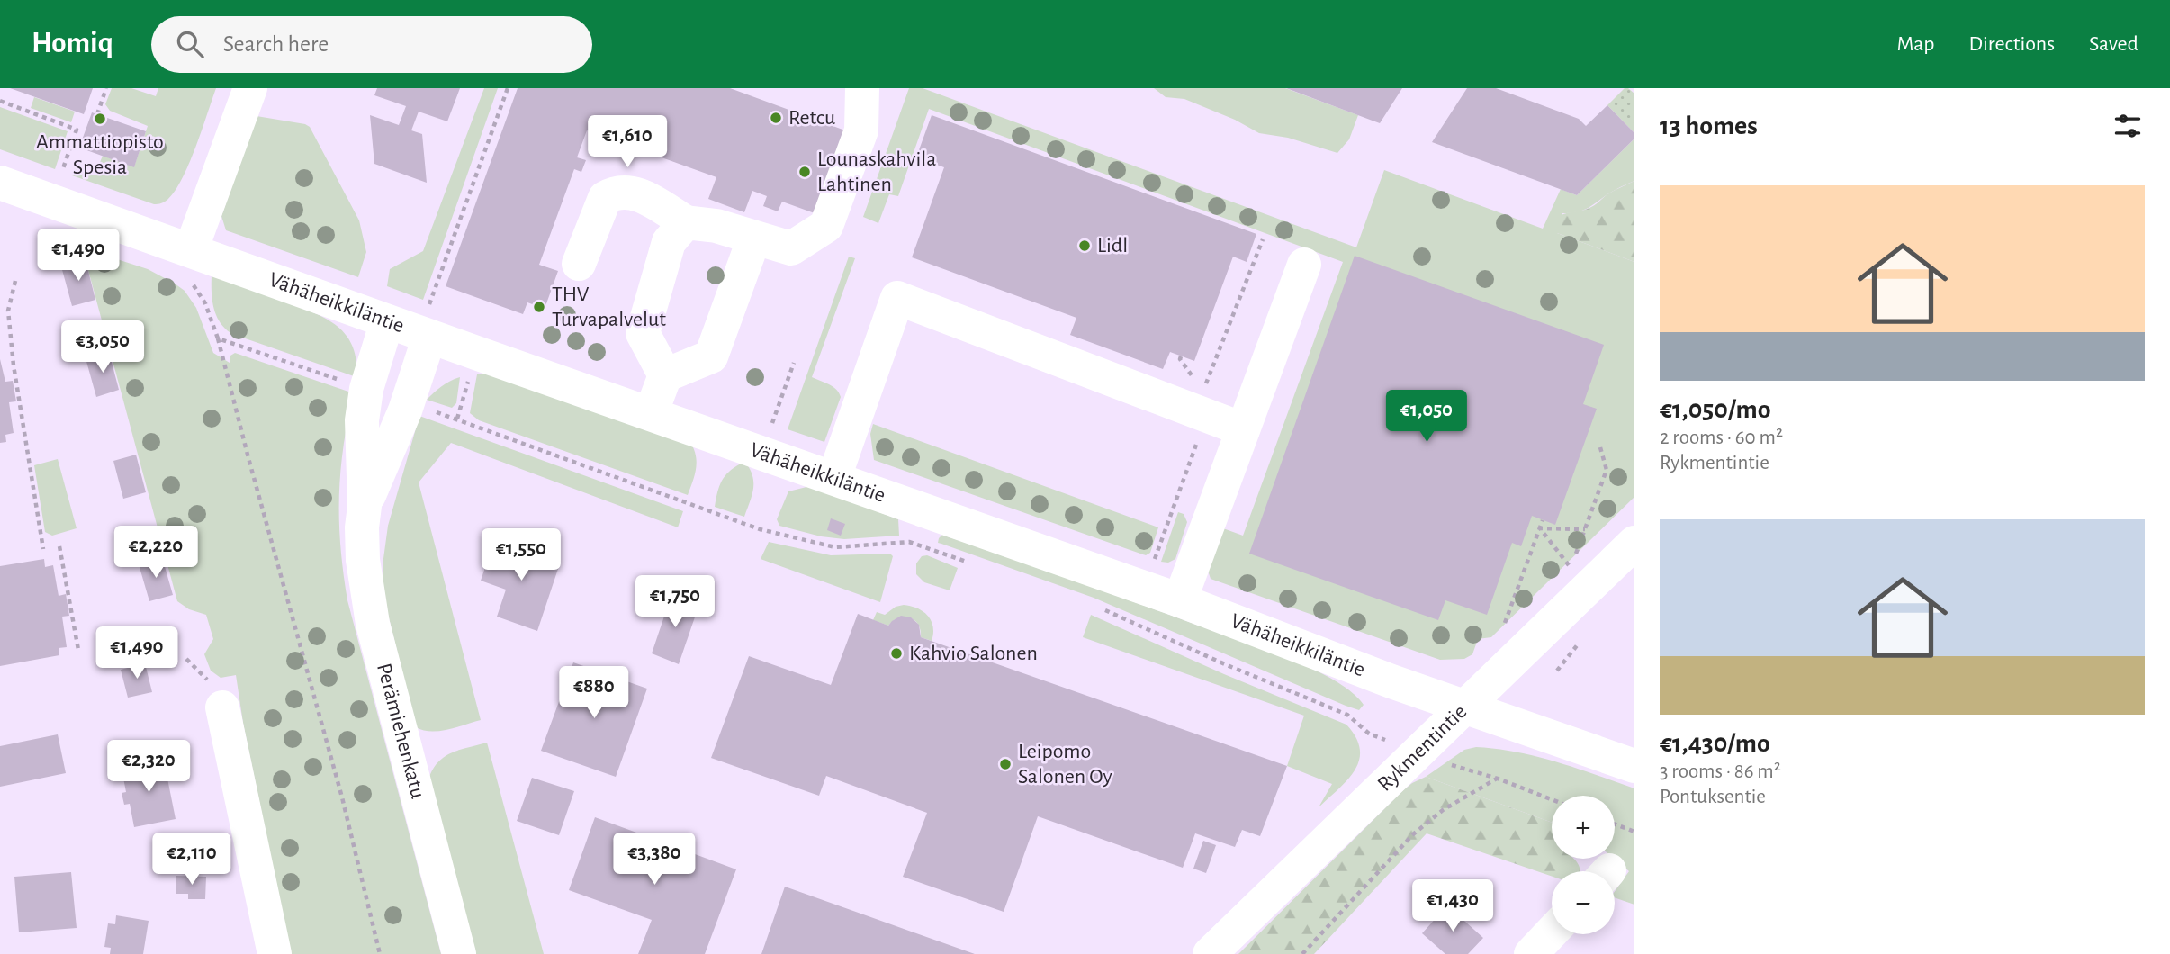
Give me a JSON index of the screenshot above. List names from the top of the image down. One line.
{"streets":{"street":["Vähäheikkiläntie","Perämiehenkatu","Rykmentintie"]},"crossings":[["Vähäheikkiläntie","Perämiehenkatu"],["Vähäheikkiläntie","Rykmentintie"]],"places":["Retcu","Ammattiopisto Spesia","Lounaskahvila Lahtinen","Lidl","THV Turvapalvelut","Kahvio Salonen","Leipomo Salonen Oy"],"page":{"header":"Homiq","search":"Search here","nav":["Map","Directions","Saved"],"heading":"13 homes","price":["€1,610","€1,490","€3,050","€1,050","€2,220","€1,550","€1,750","€1,490","€880","€2,320","€2,110","€3,380","€1,430"],"list":[{"name":"€1,050/mo","note":"2 rooms · 60 m² · Rykmentintie"},{"name":"€1,430/mo","note":"3 rooms · 86 m² · Pontuksentie"}],"map_buttons":["+","−"]}}
